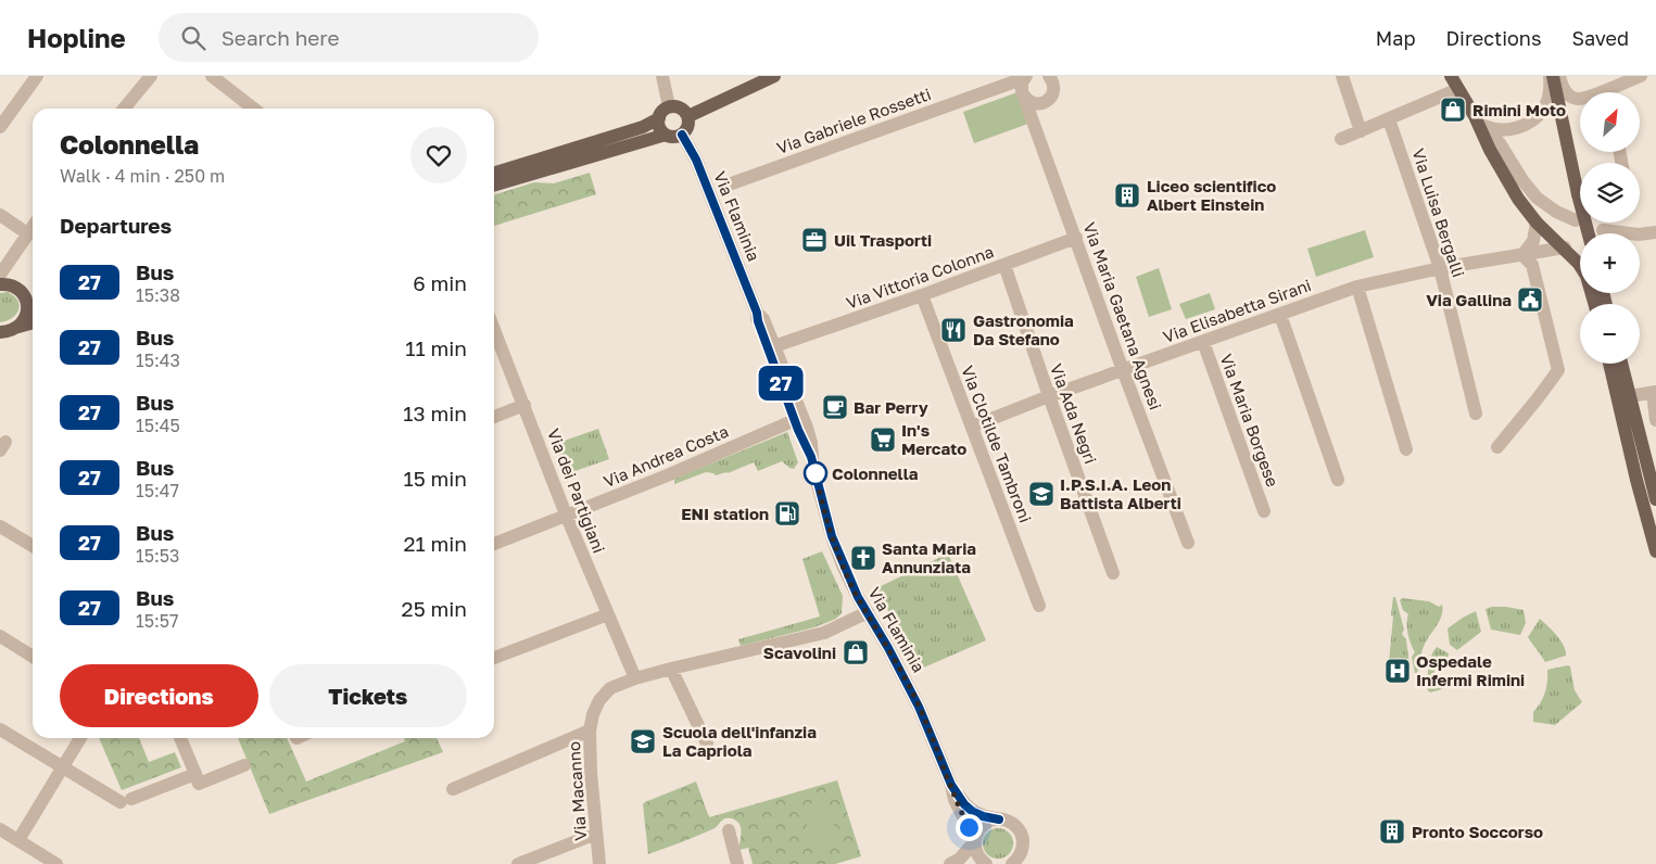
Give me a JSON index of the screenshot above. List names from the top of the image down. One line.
{"streets":{"street":["Via Gabriele Rossetti","Via Luisa Bergalli","Via Flaminia","Via Vittoria Colonna","Via Elisabetta Sirani","Via Maria Gaetana Agnesi","Via Ada Negri","Via Maria Borgese","Via Clotilde Tambroni","Via Andrea Costa","Via dei Partigiani","Via Macanno"]},"crossings":[["Via Gabriele Rossetti","Via Maria Gaetana Agnesi"],["Via Luisa Bergalli","Via Elisabetta Sirani"],["Via Flaminia","Via Vittoria Colonna"],["Via Flaminia","Via Andrea Costa"],["Via Flaminia","Via Macanno"],["Via Vittoria Colonna","Via Maria Gaetana Agnesi"],["Via Vittoria Colonna","Via Ada Negri"],["Via Vittoria Colonna","Via Clotilde Tambroni"],["Via Elisabetta Sirani","Via Maria Gaetana Agnesi"],["Via Elisabetta Sirani","Via Ada Negri"],["Via Elisabetta Sirani","Via Maria Borgese"],["Via Elisabetta Sirani","Via Clotilde Tambroni"],["Via Andrea Costa","Via dei Partigiani"],["Via dei Partigiani","Via Macanno"]],"places":{"shop":["Rimini Moto","Scavolini"],"building":["Liceo scientifico Albert Einstein","Pronto Soccorso"],"office":["Uil Trasporti"],"public building":["Via Gallina"],"restaurant":["Gastronomia Da Stefano"],"cafe":["Bar Perry"],"supermarket":["In's Mercato"],"other":["Colonnella"],"school or university":["I.P.S.I.A. Leon Battista Alberti","Scuola dell'infanzia La Capriola"],"fuel station":["ENI station"],"church":["Santa Maria Annunziata"],"hospital":["Ospedale Infermi Rimini"]},"lines":["bus line 27"],"north":"top right","page":{"header":"Hopline","search":"Search here","nav":["Map","Directions","Saved"],"on_map":"27","map_buttons":["+","−"],"heading":[["Colonnella","Walk · 4 min · 250 m"],"Departures"],"list":[{"mark":"27","name":"Bus","note":"15:38","value":"6 min"},{"mark":"27","name":"Bus","note":"15:43","value":"11 min"},{"mark":"27","name":"Bus","note":"15:45","value":"13 min"},{"mark":"27","name":"Bus","note":"15:47","value":"15 min"},{"mark":"27","name":"Bus","note":"15:53","value":"21 min"},{"mark":"27","name":"Bus","note":"15:57","value":"25 min"}],"buttons":["Directions","Tickets"]}}
